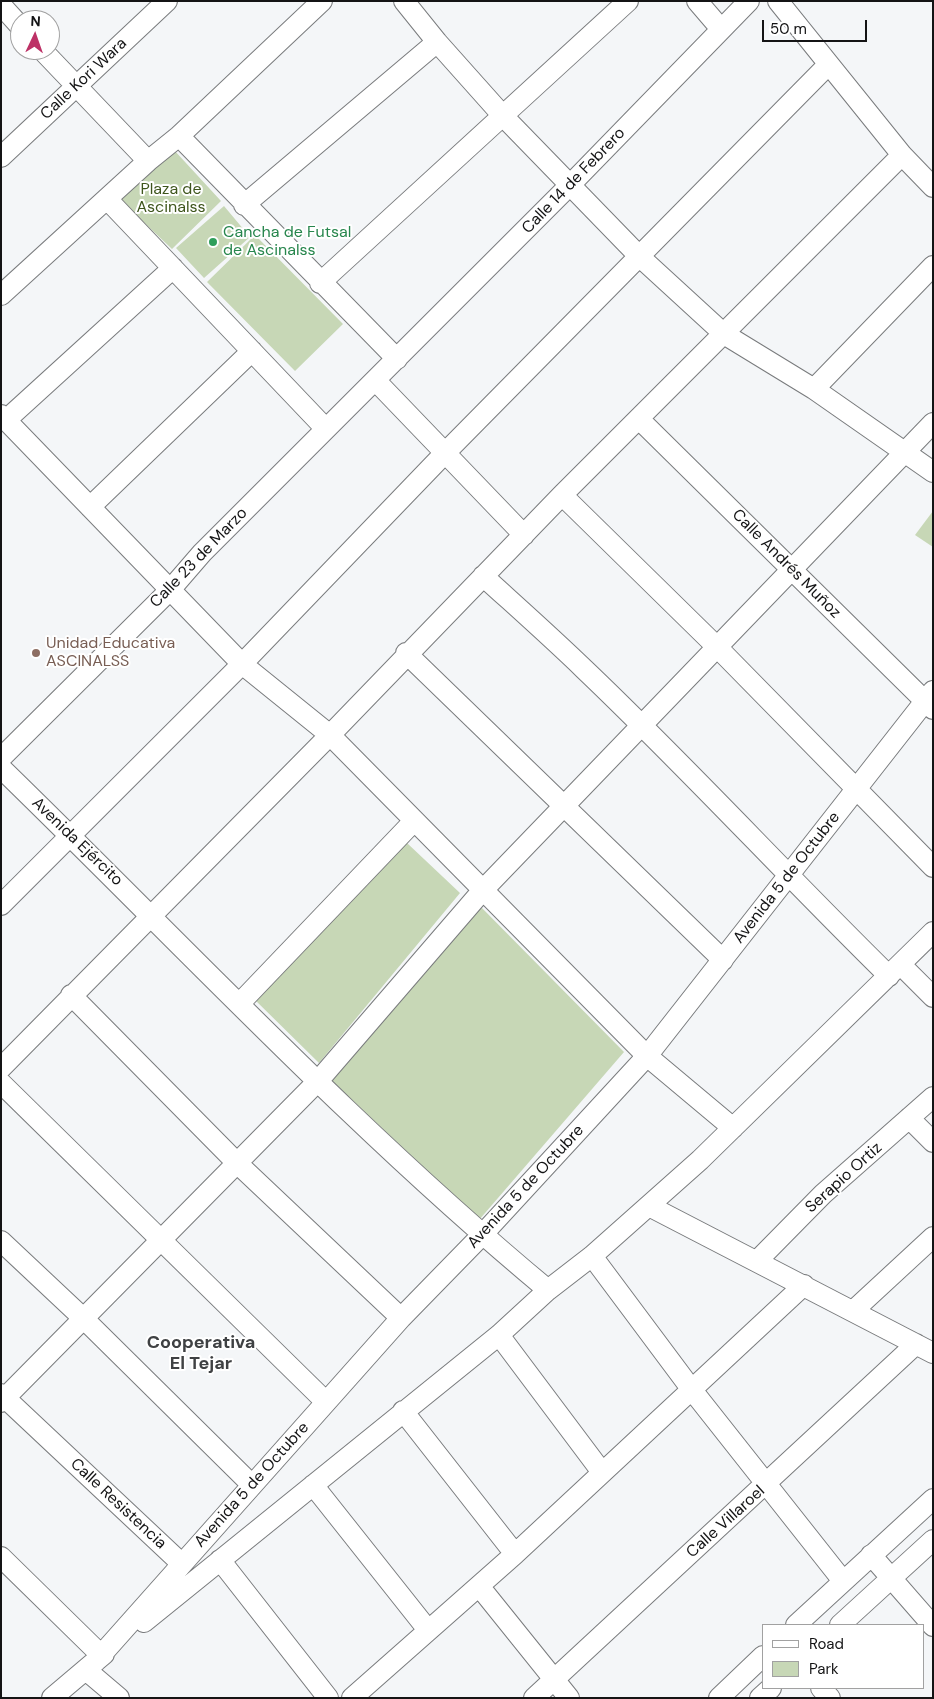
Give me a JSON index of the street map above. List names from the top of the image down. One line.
{"streets":{"street":["Calle Kori Wara","Calle 14 de Febrero","Calle 23 de Marzo","Calle Andrés Muñoz","Avenida Ejército","Avenida 5 de Octubre","Serapio Ortiz","Calle Resistencia","Calle Villaroel"]},"crossings":[["Calle 14 de Febrero","Calle 23 de Marzo"],["Calle Andrés Muñoz","Avenida 5 de Octubre"],["Avenida Ejército","Avenida 5 de Octubre"],["Avenida 5 de Octubre","Calle Resistencia"]],"districts":["Cooperativa El Tejar"],"parks":["Plaza de Ascinalss"],"places":["Cancha de Futsal de Ascinalss","Unidad Educativa ASCINALSS"],"legend":["Road","Park"],"scale_bar":"50 m","north":"top"}
